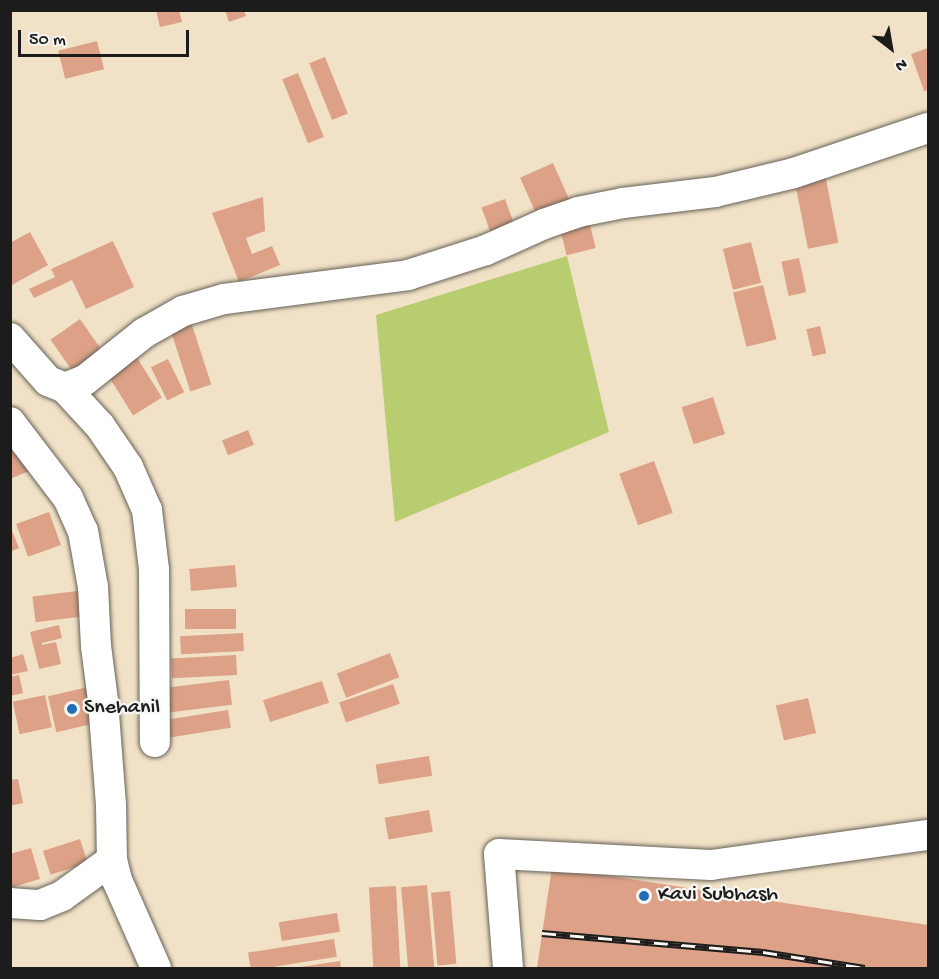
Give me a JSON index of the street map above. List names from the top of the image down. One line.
{"places":["Snehanil","Kavi Subhash"],"scale_bar":"50 m","north":"bottom right"}
